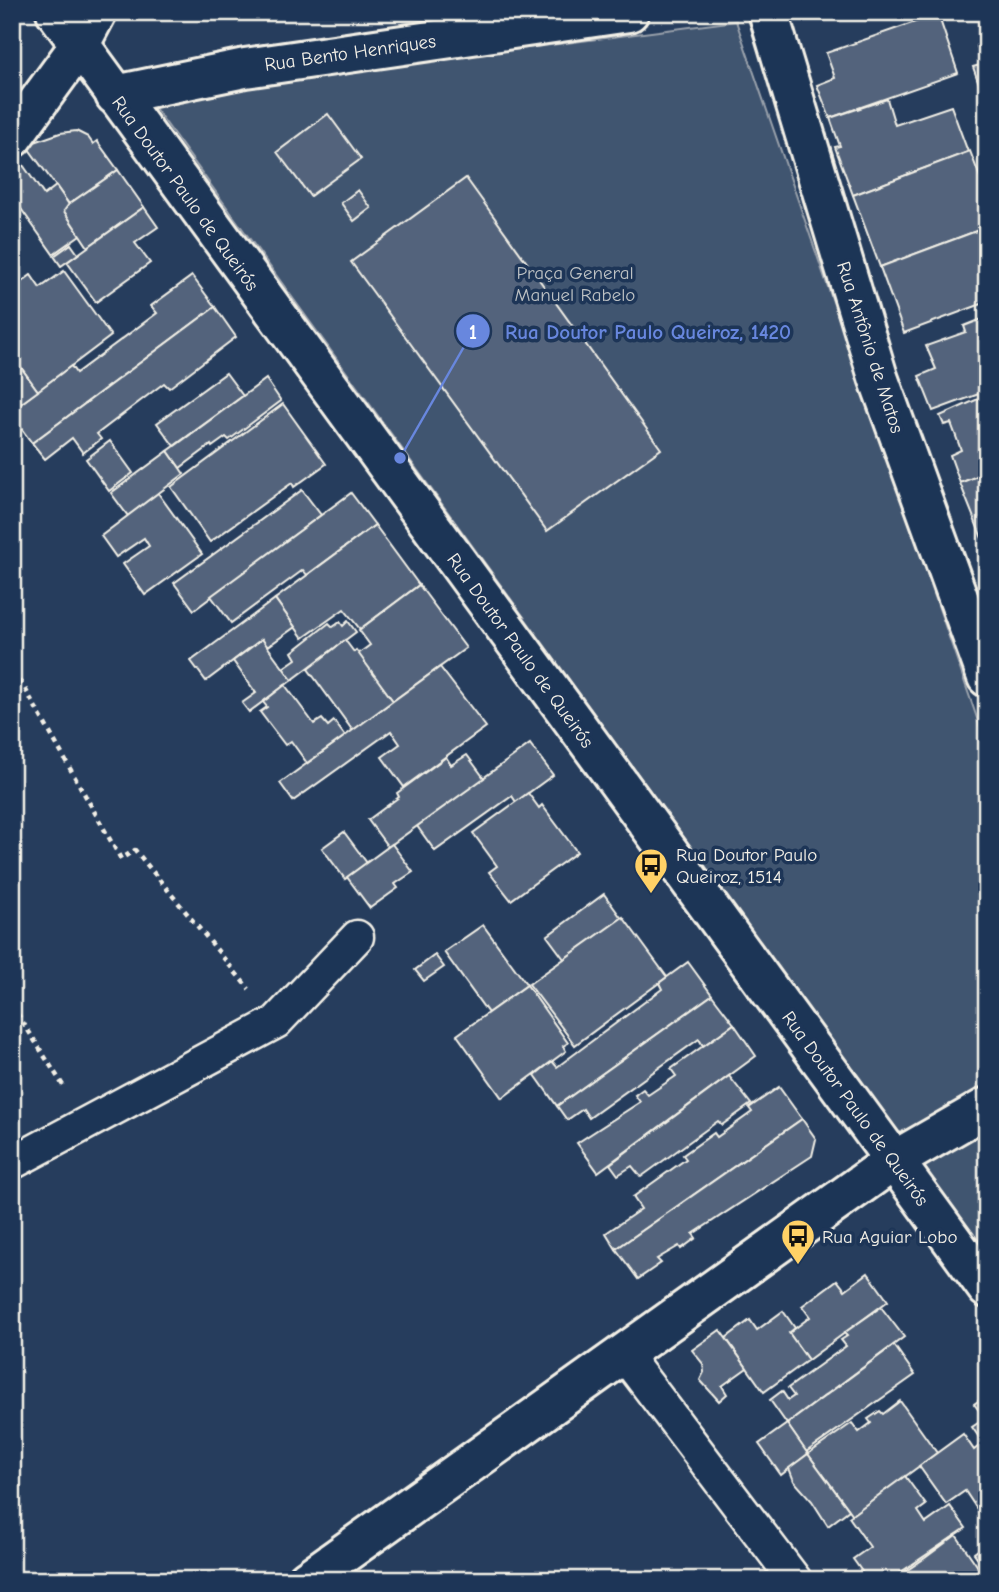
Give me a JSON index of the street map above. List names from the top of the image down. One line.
{"streets":{"street":["Rua Bento Henriques","Rua Doutor Paulo de Queirós","Rua Antônio de Matos"]},"crossings":[["Rua Bento Henriques","Rua Doutor Paulo de Queirós"]],"parks":["Praça General Manuel Rabelo"],"places":{"other":["Rua Doutor Paulo Queiroz, 1420"],"bus stop":["Rua Doutor Paulo Queiroz, 1514","Rua Aguiar Lobo"]}}
